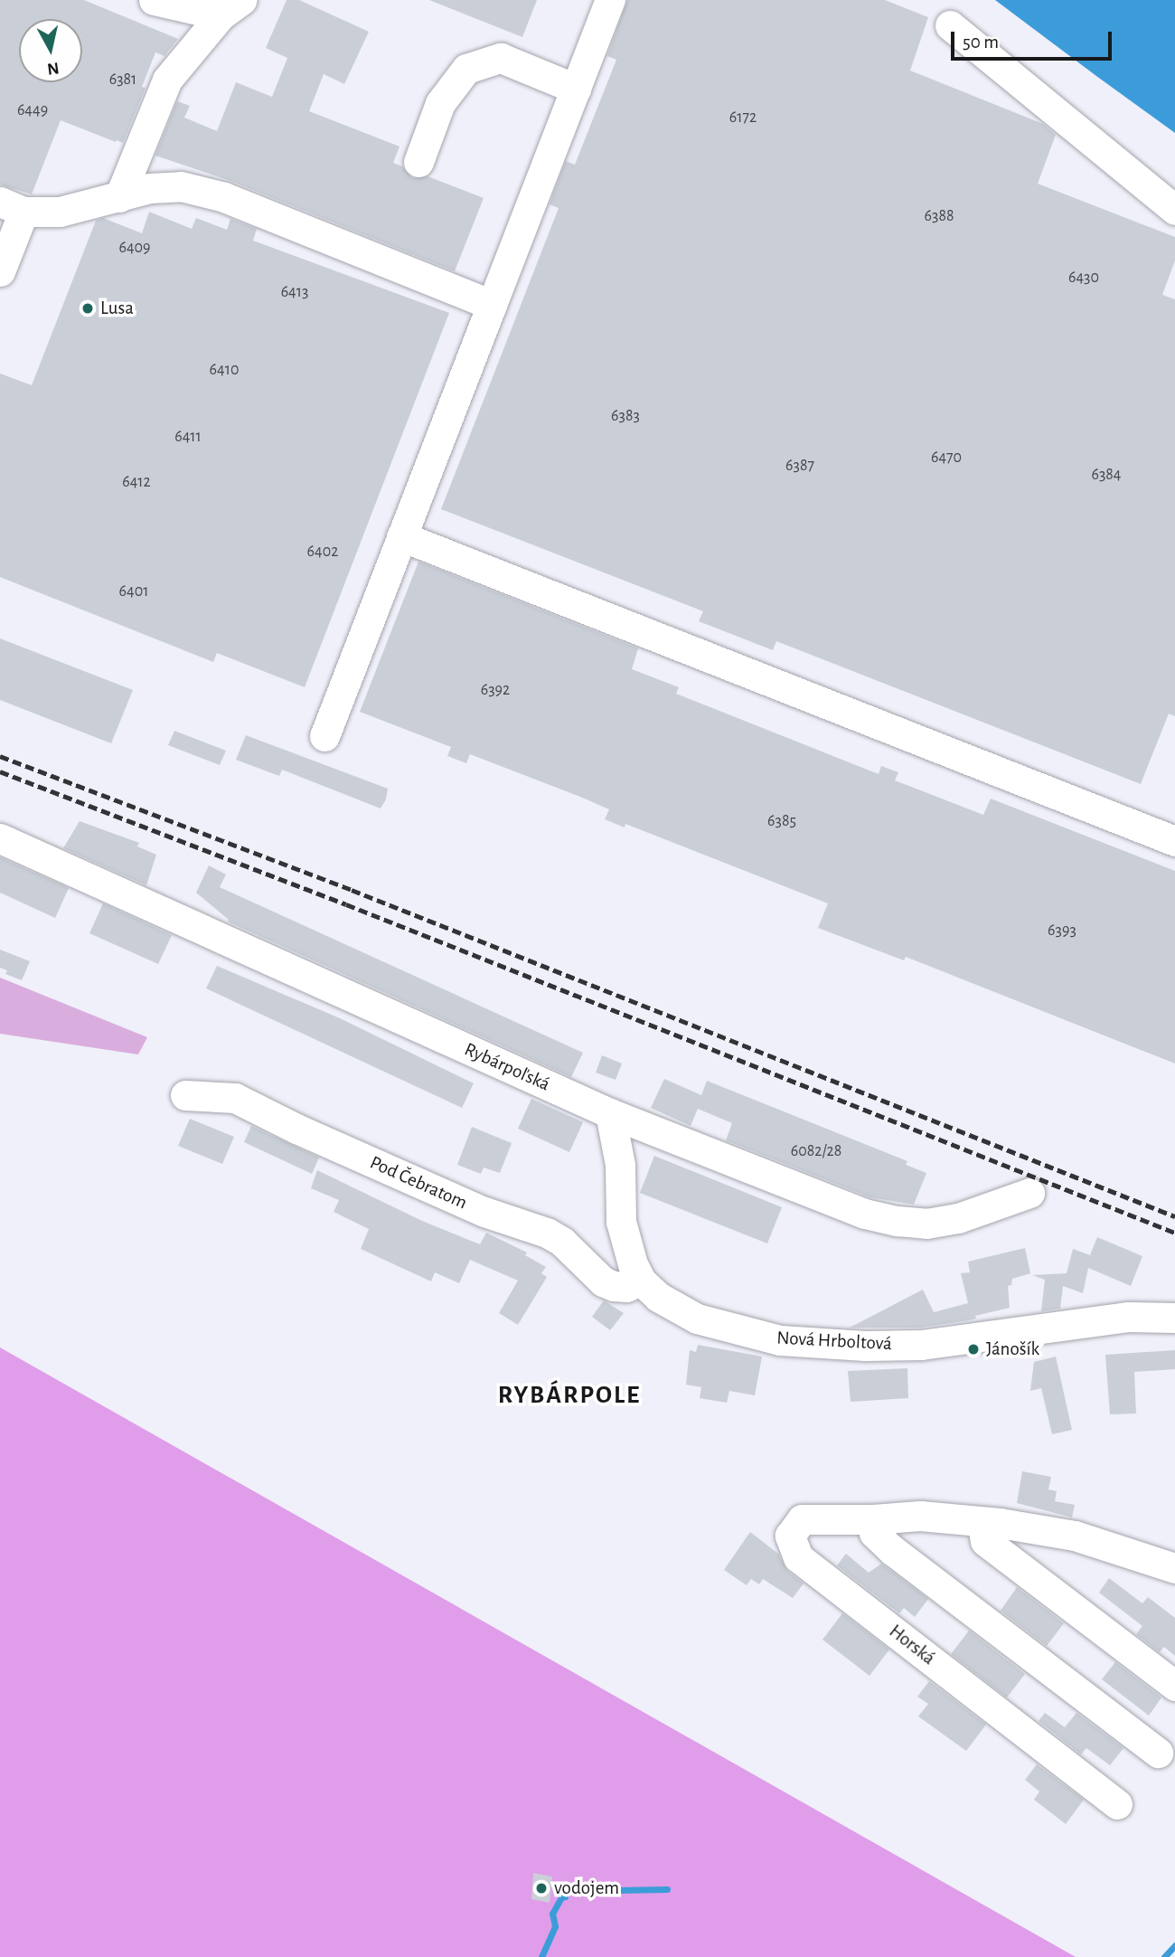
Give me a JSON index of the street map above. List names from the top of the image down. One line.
{"streets":{"street":["Rybárpoľská","Pod Čebratom","Nová Hrboltová","Horská"]},"crossings":[["Rybárpoľská","Nová Hrboltová"],["Pod Čebratom","Nová Hrboltová"]],"districts":["RYBÁRPOLE"],"places":["Lusa","Jánošík","vodojem"],"house_numbers":["6381","6449","6172","6388","6409","6430","6413","6410","6383","6411","6470","6387","6384","6412","6402","6401","6392","6385","6393","6082/28"],"scale_bar":"50 m","north":"bottom"}
